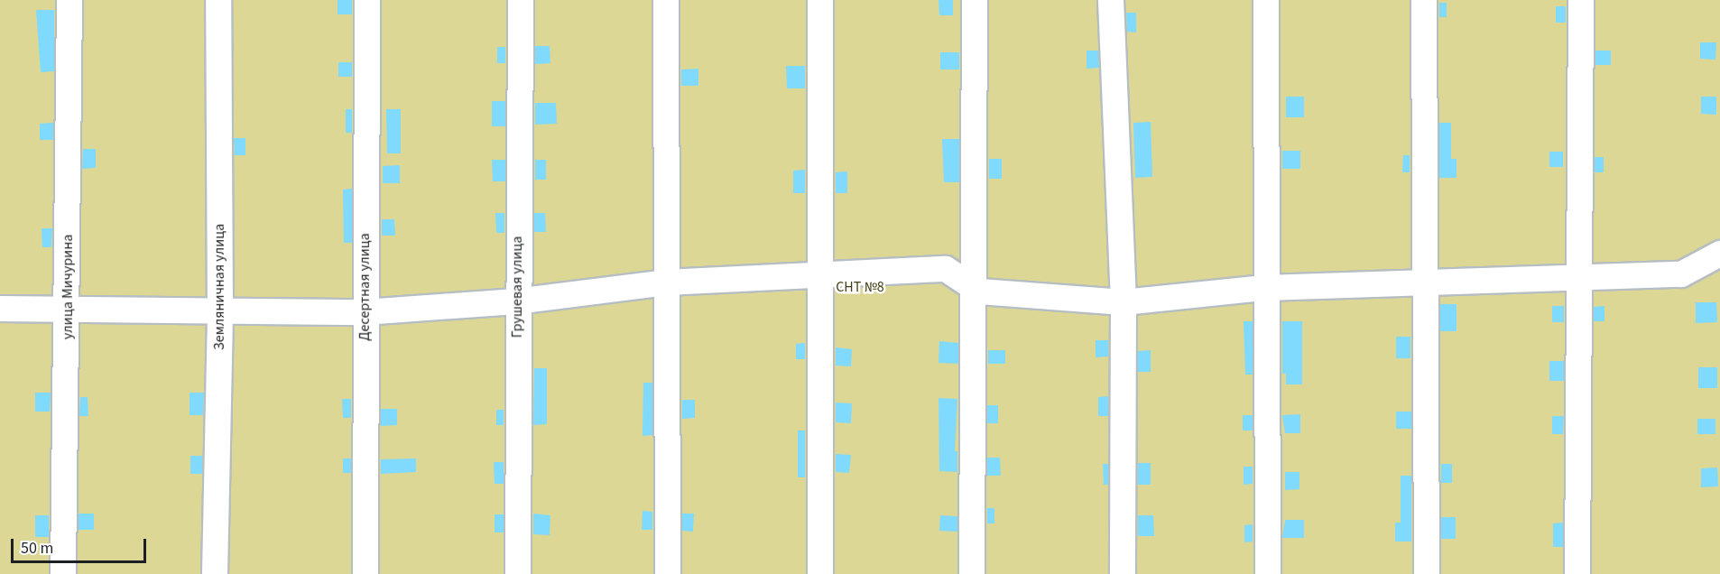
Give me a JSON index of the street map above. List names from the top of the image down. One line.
{"streets":{"street":["улица Мичурина","Земляничная улица","Десертная улица","Грушевая улица"]},"parks":["СНТ №8"],"scale_bar":"50 m"}
